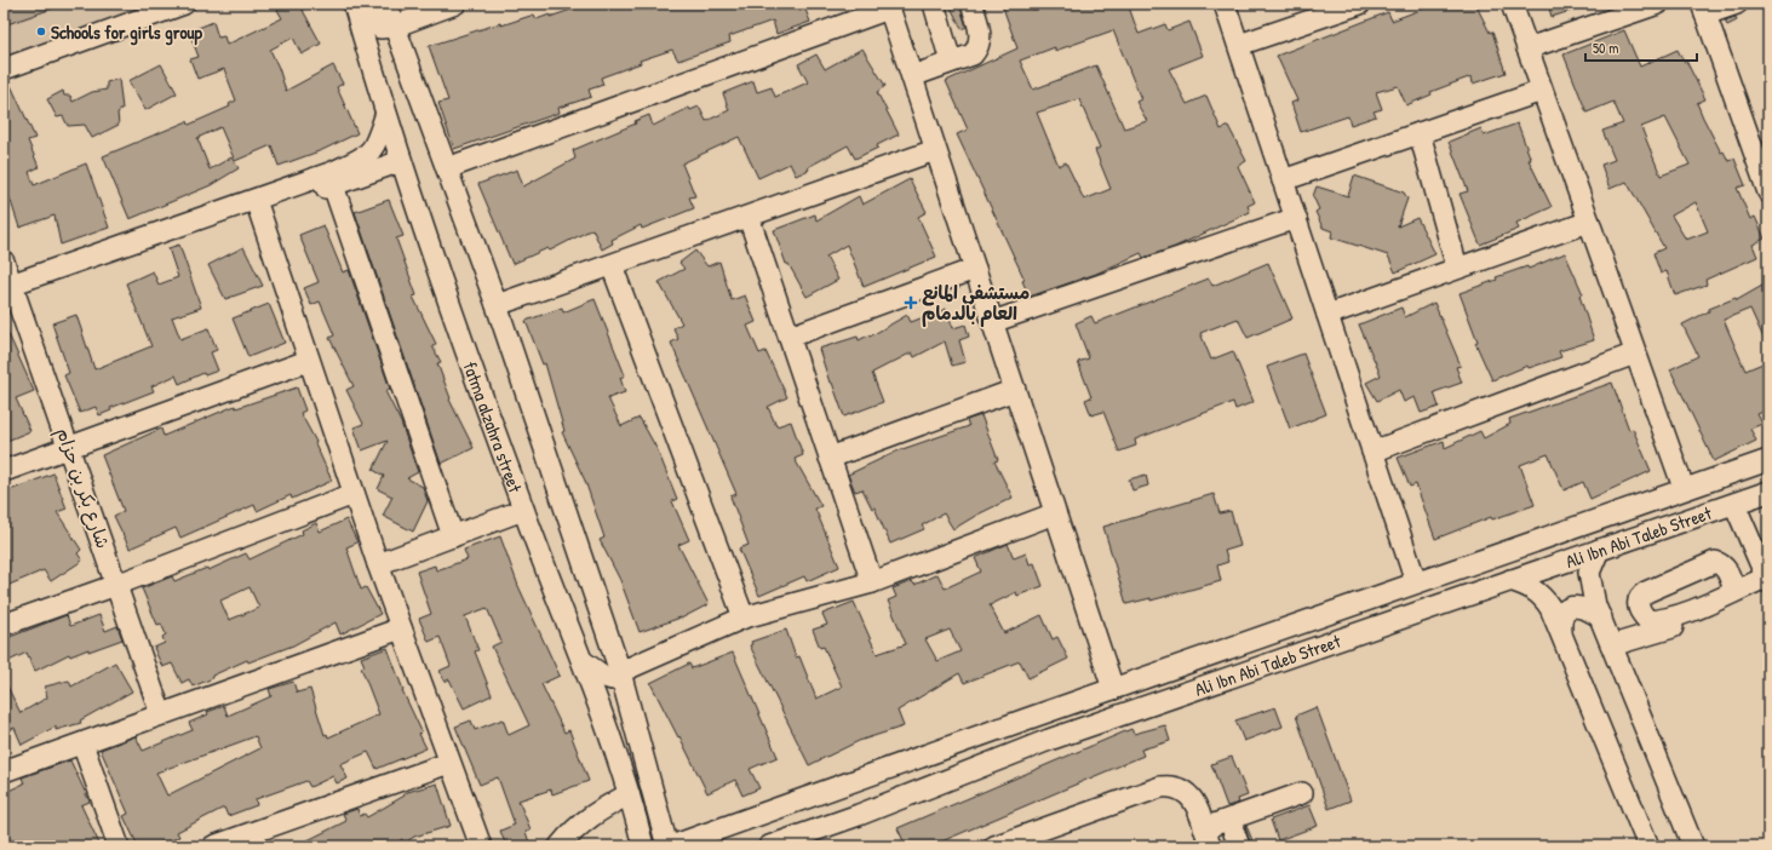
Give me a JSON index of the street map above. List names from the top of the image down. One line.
{"streets":{"street":["fatma alzahra street","شارع بكر بن حزام","Ali Ibn Abi Taleb Street"]},"places":{"other":["Schools for girls group"],"health":["مستشفى المانع العام بالدمام"]},"scale_bar":"50 m"}
